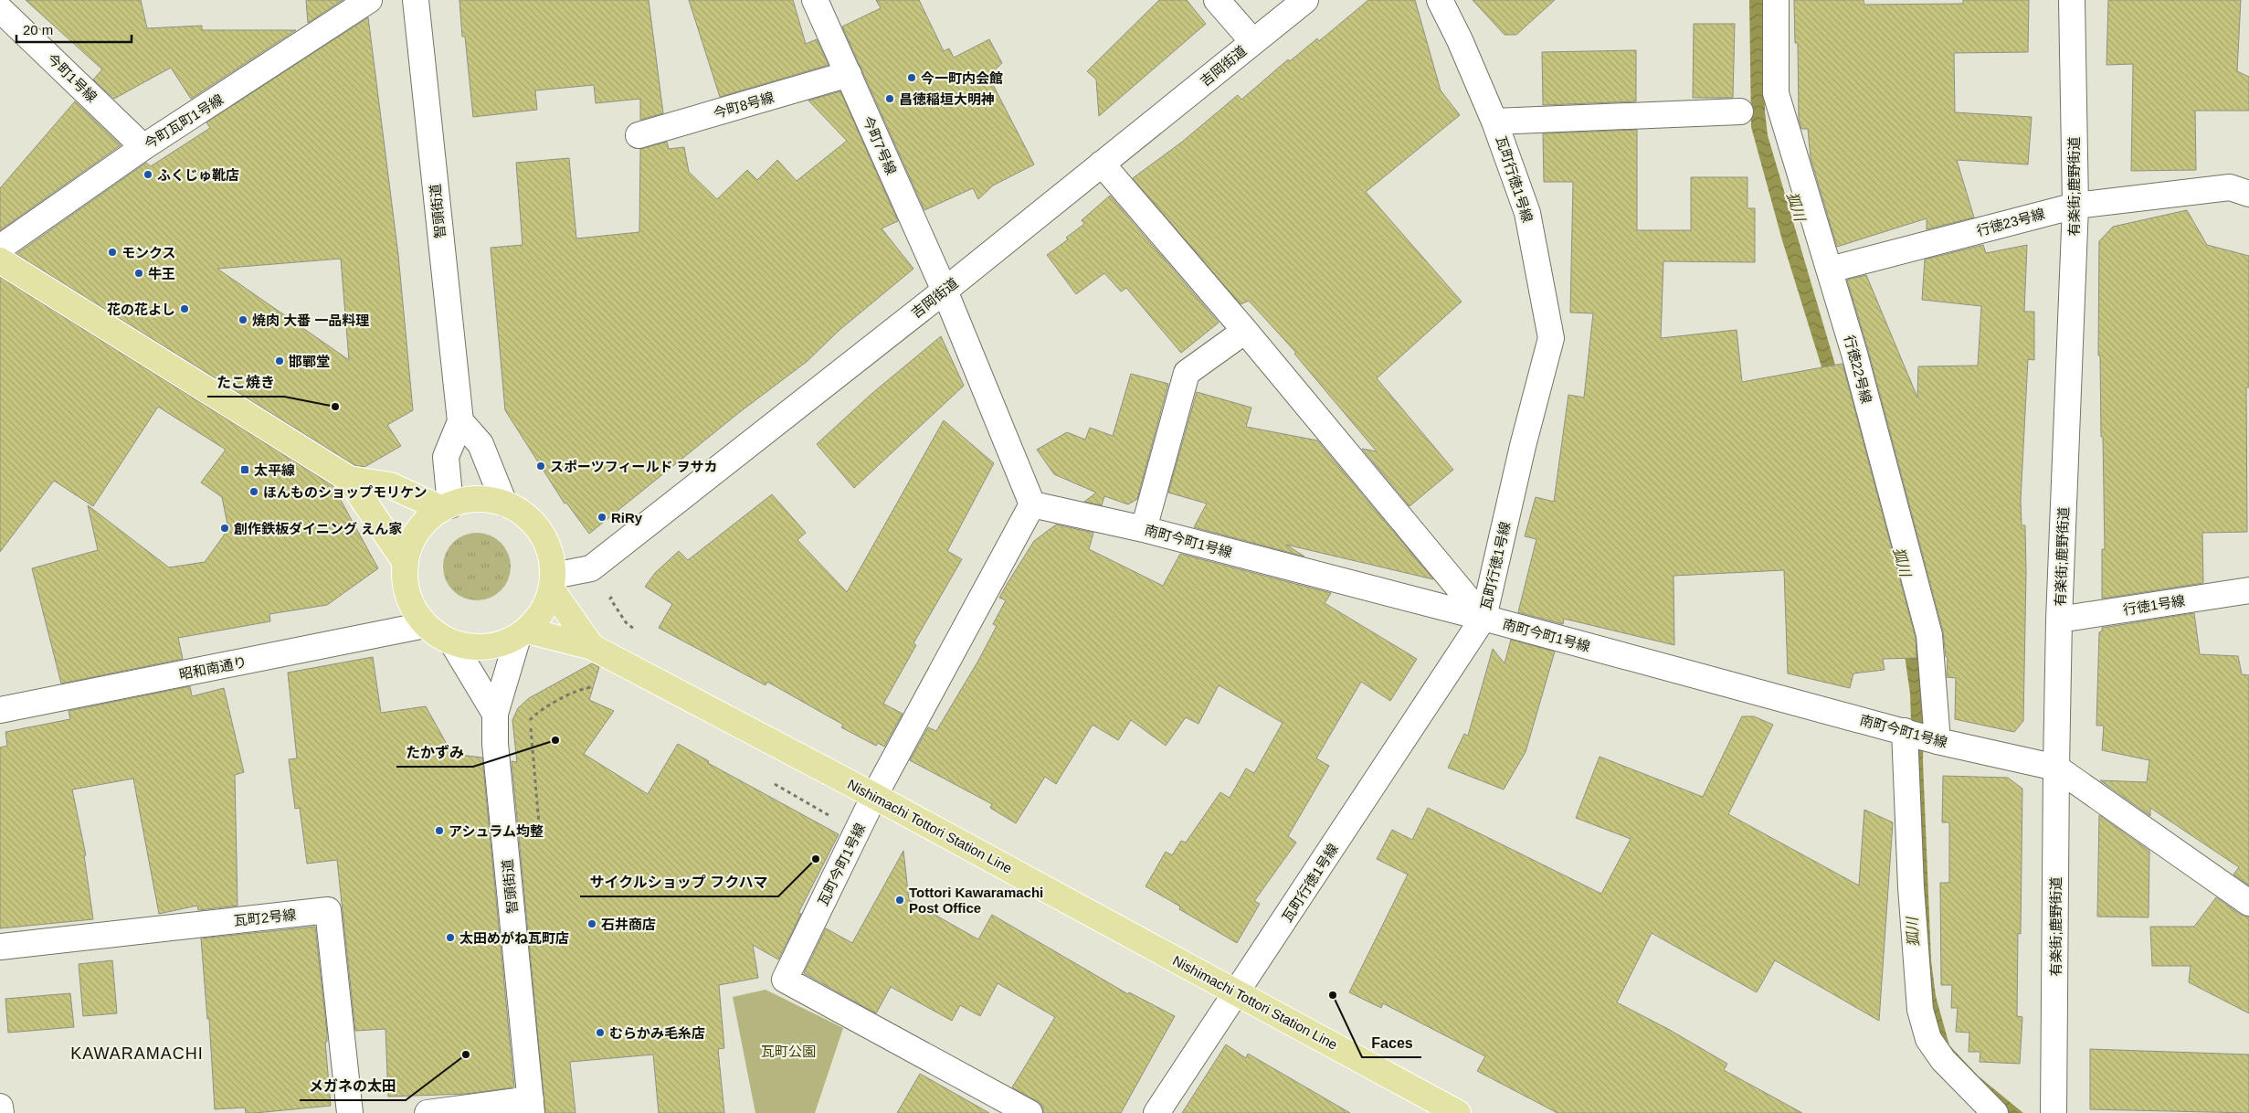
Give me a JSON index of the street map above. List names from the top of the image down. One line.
{"streets":{"main road":["Nishimachi Tottori Station Line"],"street":["吉岡街道","今町1号線","今町8号線","今町瓦町1号線","今町7号線","瓦町行徳1号線","有楽街;鹿野街道","智頭街道","行徳23号線","行徳22号線","南町今町1号線","行徳1号線","昭和南通り","瓦町今町1号線","瓦町2号線"]},"crossings":[["吉岡街道","今町7号線"],["吉岡街道","智頭街道"],["吉岡街道","昭和南通り"],["吉岡街道","Nishimachi Tottori Station Line"],["今町1号線","今町瓦町1号線"],["今町8号線","今町7号線"],["瓦町行徳1号線","南町今町1号線"],["瓦町行徳1号線","Nishimachi Tottori Station Line"],["有楽街;鹿野街道","行徳23号線"],["有楽街;鹿野街道","南町今町1号線"],["有楽街;鹿野街道","行徳1号線"],["智頭街道","昭和南通り"],["智頭街道","Nishimachi Tottori Station Line"],["行徳23号線","行徳22号線"],["行徳22号線","南町今町1号線"],["南町今町1号線","瓦町今町1号線"],["昭和南通り","Nishimachi Tottori Station Line"],["Nishimachi Tottori Station Line","瓦町今町1号線"]],"districts":["KAWARAMACHI"],"water":["狐川"],"parks":["瓦町公園"],"places":{"other":["今一町内会館","昌徳稲垣大明神","ふくじゅ靴店","モンクス","牛王","花の花よし","焼肉 大番 一品料理","邯鄲堂","たこ焼き","スポーツフィールド ヲサカ","ほんものショップモリケン","RiRy","創作鉄板ダイニング えん家","たかずみ","アシュラム均整","サイクルショップ フクハマ","Tottori Kawaramachi Post Office","石井商店","太田めがね瓦町店","Faces","むらかみ毛糸店","メガネの太田"],"transit":["太平線"]},"scale_bar":"20 m"}
